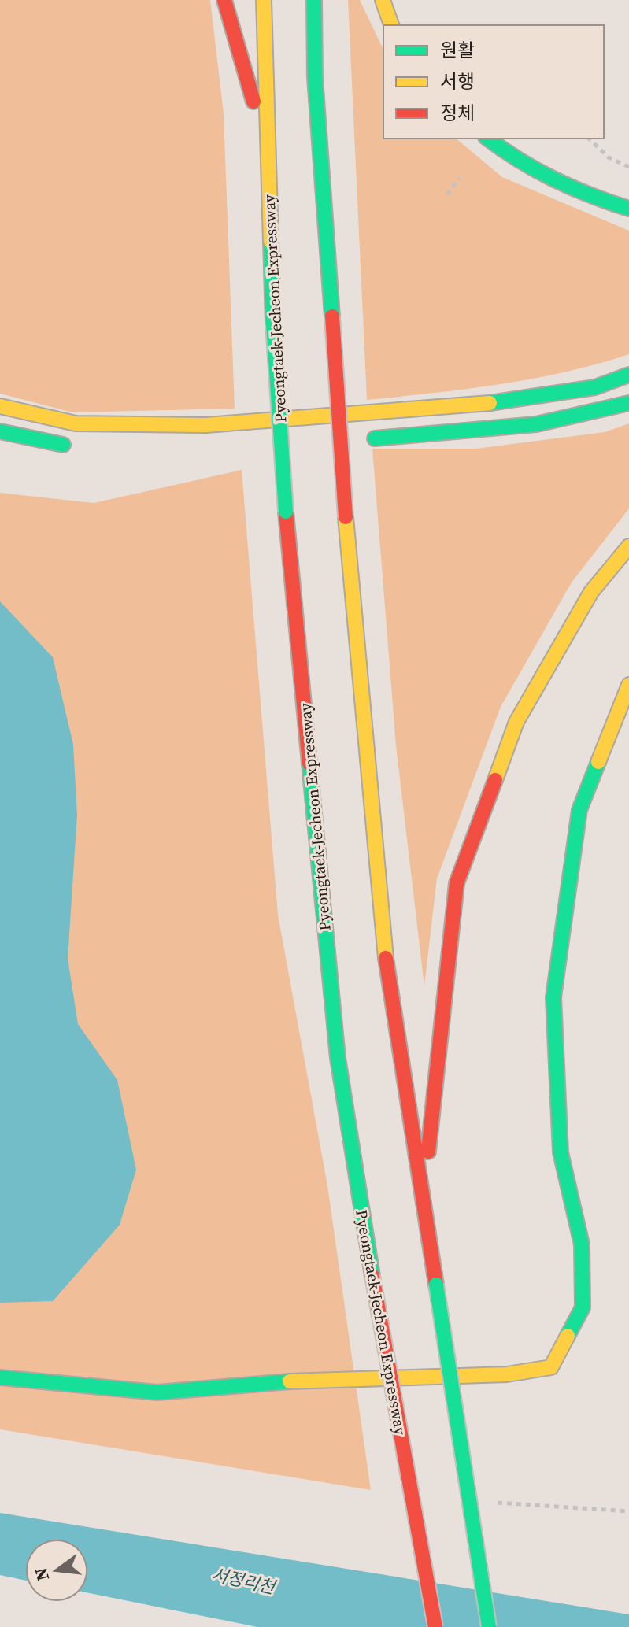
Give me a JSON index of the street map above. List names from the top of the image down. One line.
{"streets":{"main road":["Pyeongtaek-Jecheon Expressway"]},"water":["서정리천"],"legend":["원활","서행","정체"],"north":"left"}
